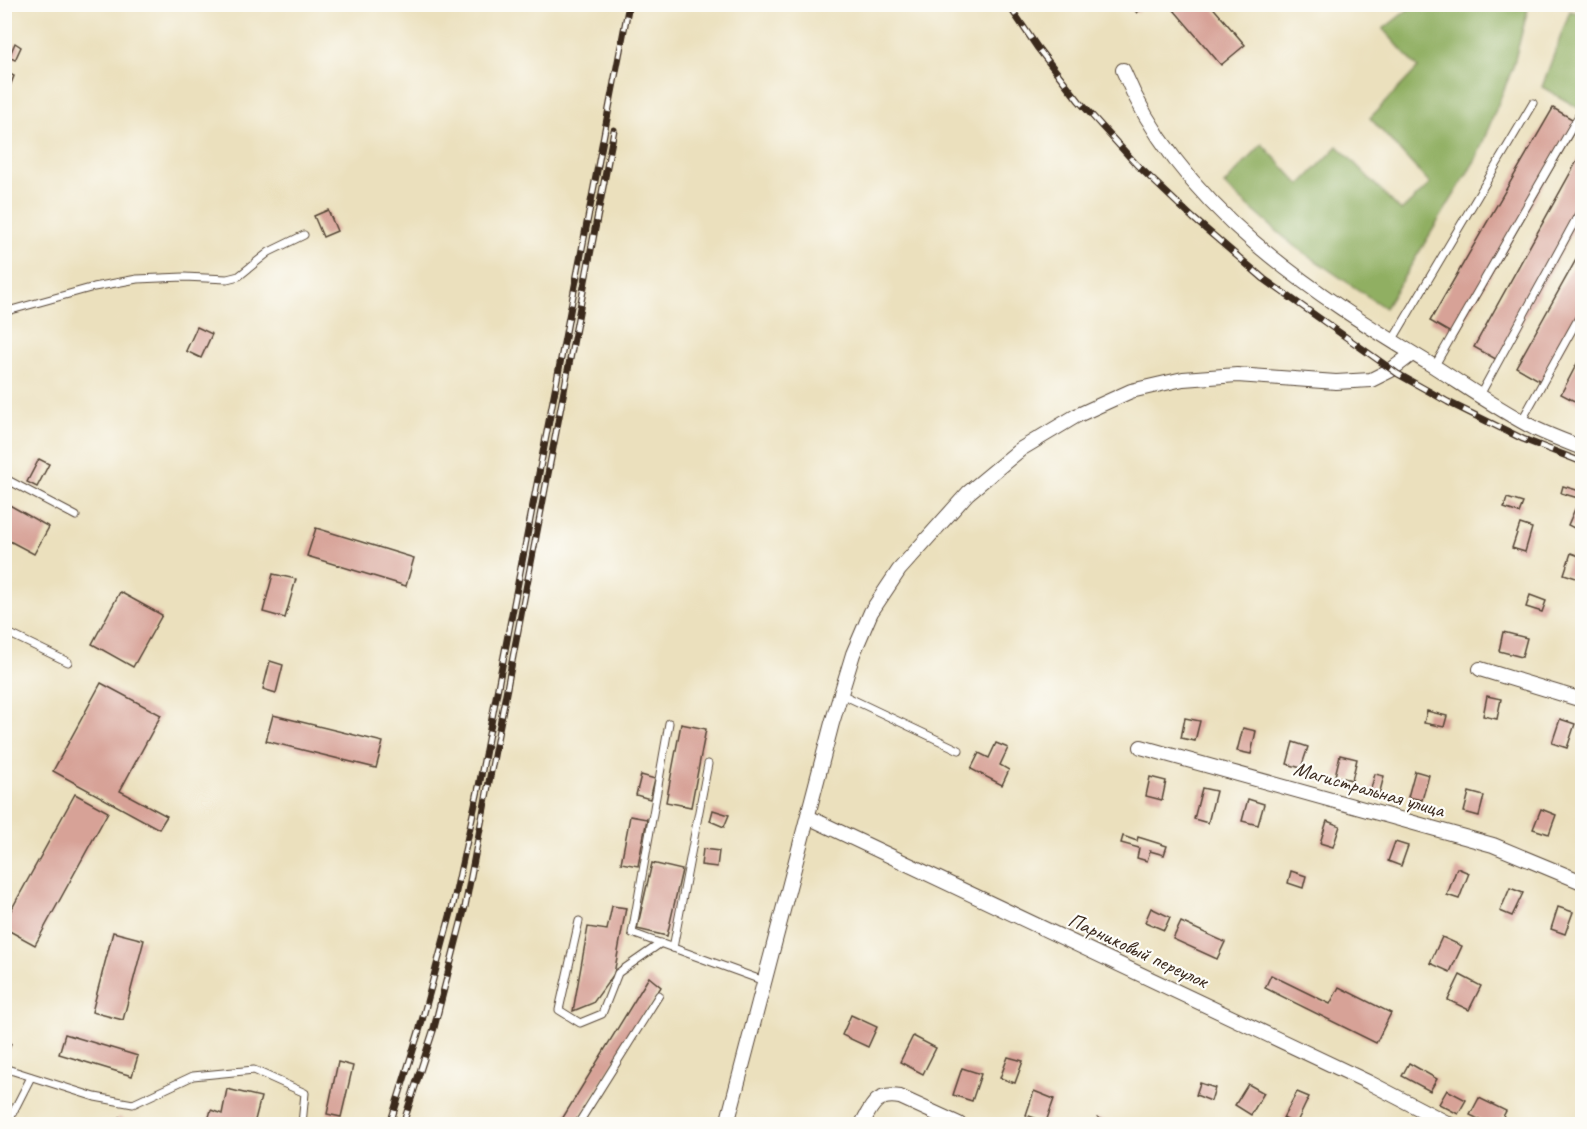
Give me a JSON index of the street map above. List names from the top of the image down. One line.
{"streets":{"street":["Магистральная улица","Парниковый переулок"]}}
